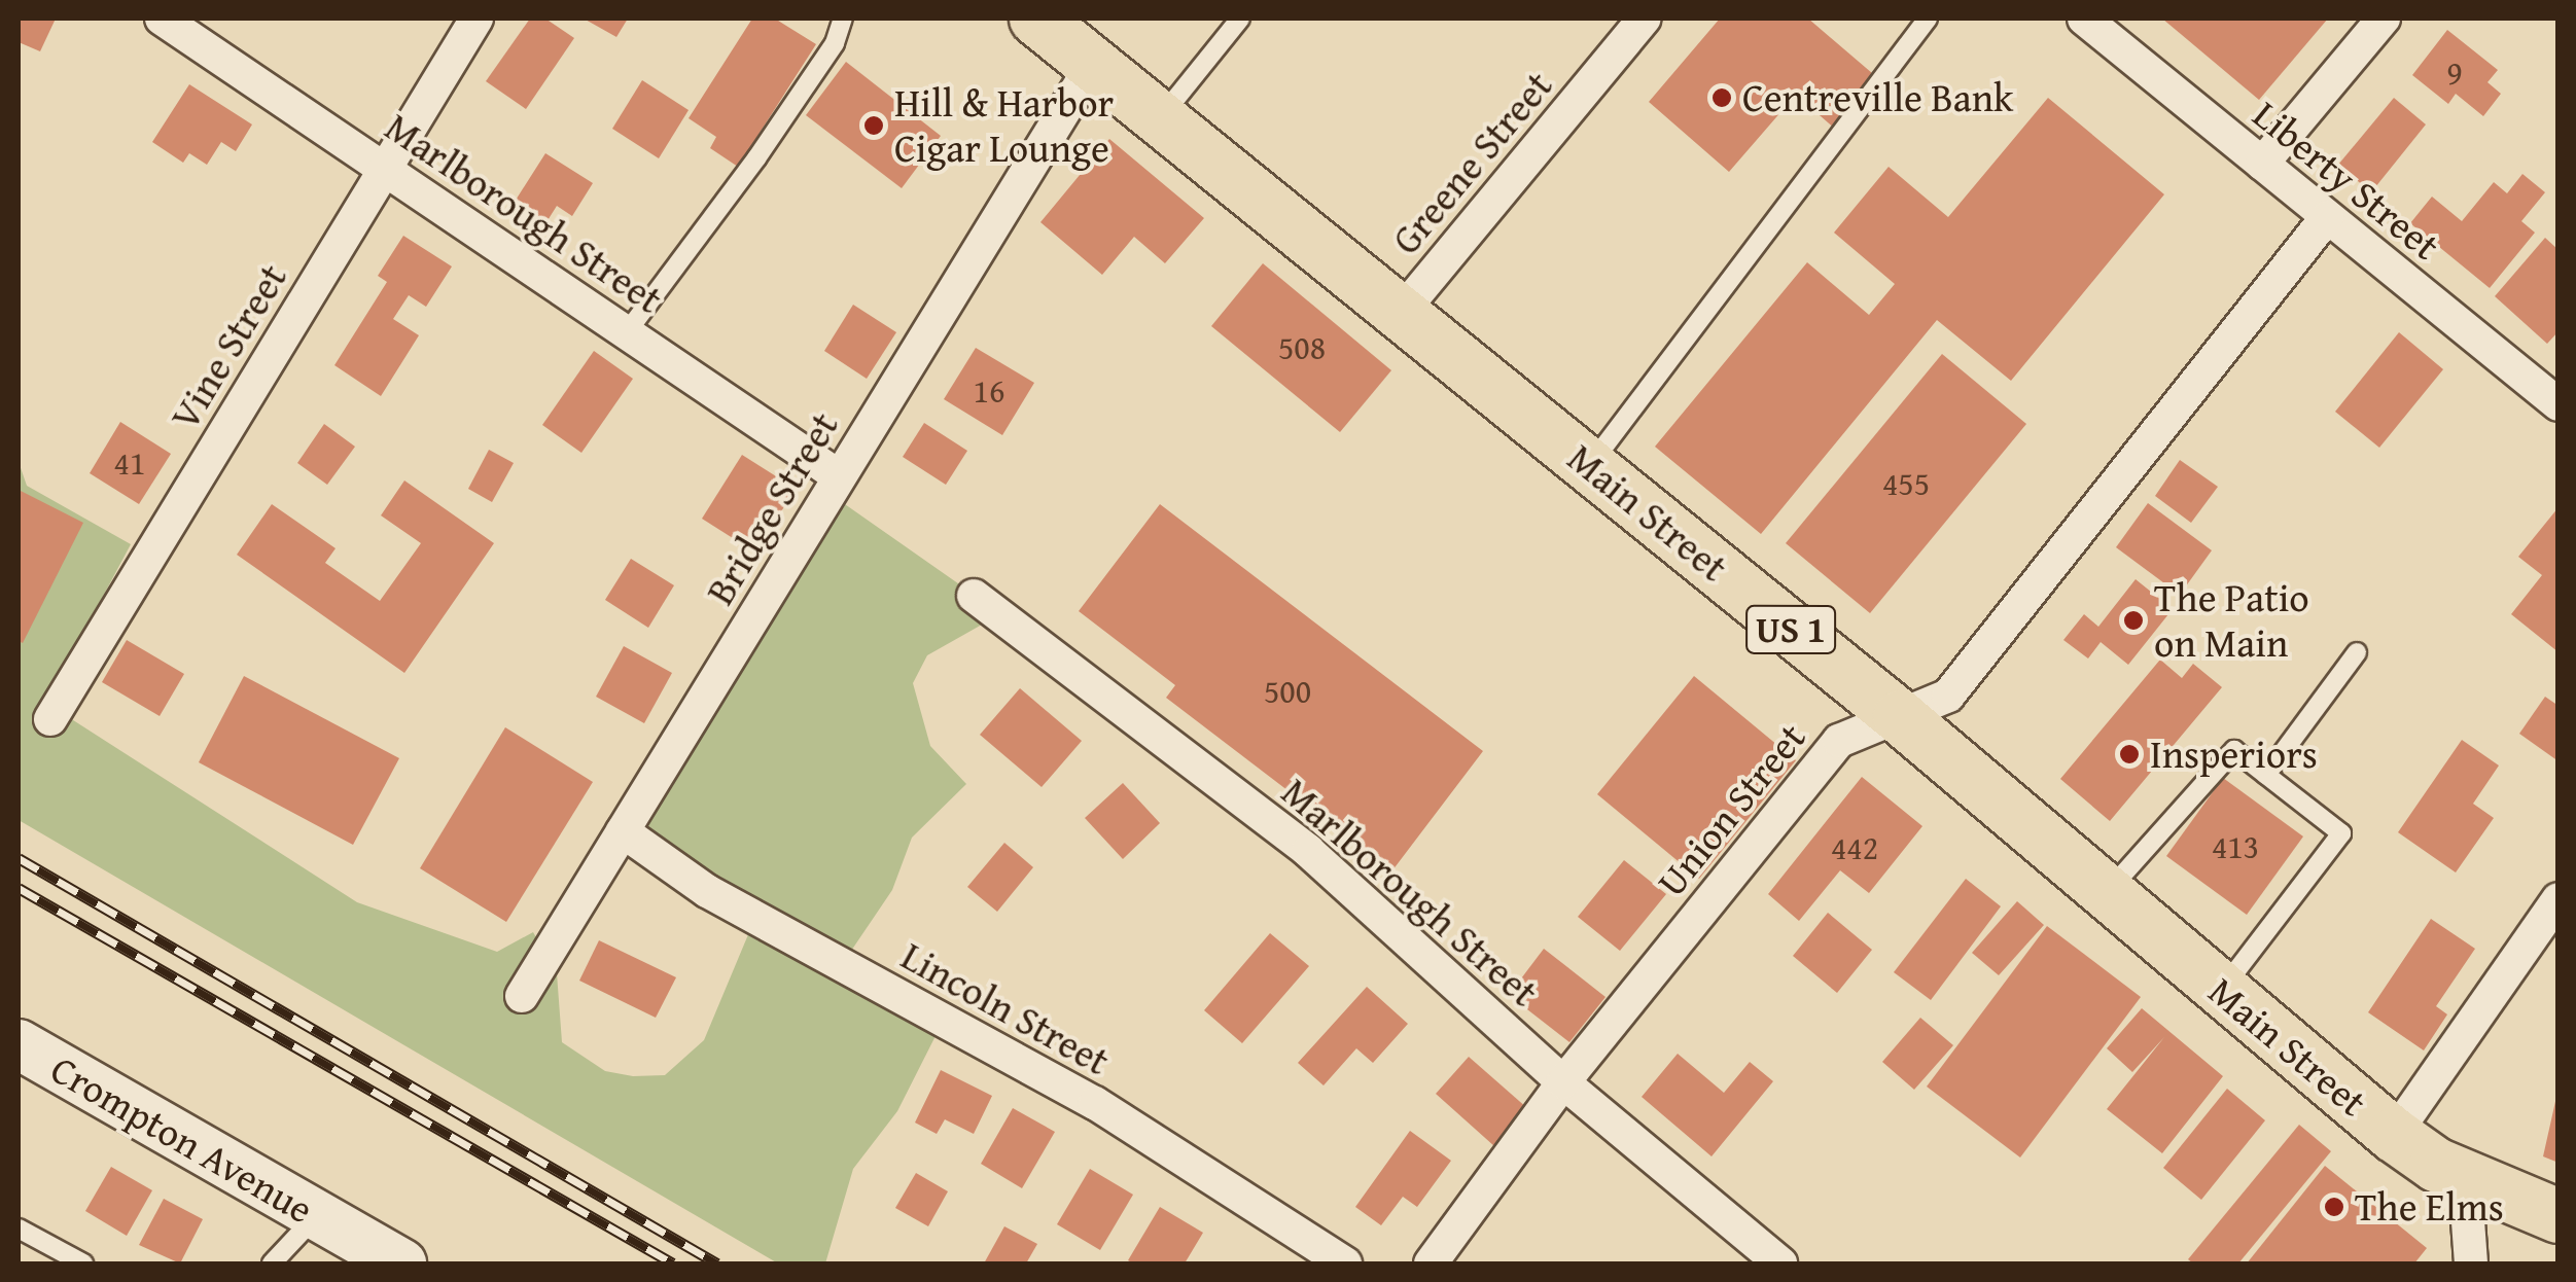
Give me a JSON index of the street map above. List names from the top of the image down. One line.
{"streets":{"main road":["Main Street","US 1"],"street":["Greene Street","Liberty Street","Marlborough Street","Vine Street","Bridge Street","Union Street","Lincoln Street","Crompton Avenue"]},"crossings":[["Greene Street","Main Street"],["Liberty Street","Union Street"],["Marlborough Street","Vine Street"],["Marlborough Street","Bridge Street"],["Marlborough Street","Union Street"],["Bridge Street","Main Street"],["Bridge Street","Lincoln Street"],["Main Street","Union Street"]],"places":["Centreville Bank","Hill & Harbor Cigar Lounge","The Patio on Main","Insperiors","The Elms"],"house_numbers":["9","508","16","41","455","500","413","442"]}
